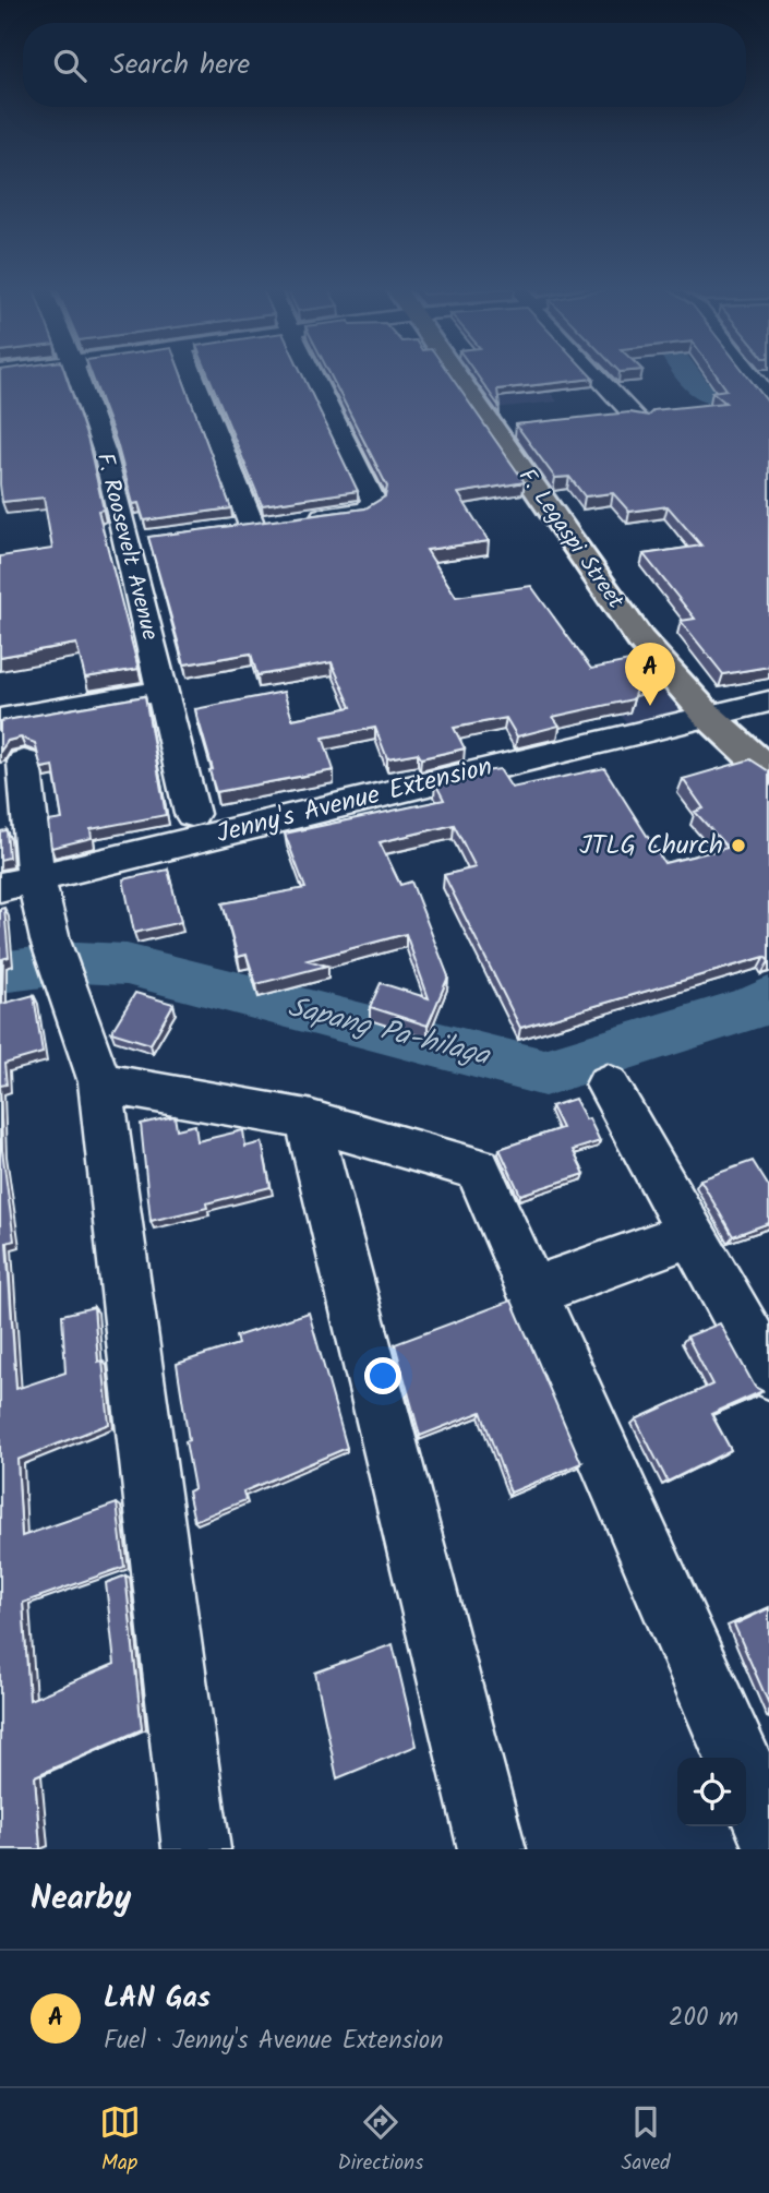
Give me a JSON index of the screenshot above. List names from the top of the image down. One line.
{"streets":{"main road":["F. Legaspi Street"],"street":["F. Roosevelt Avenue","Jenny's Avenue Extension"]},"crossings":[["F. Legaspi Street","Jenny's Avenue Extension"]],"water":["Sapang Pa-hilaga"],"places":["JTLG Church"],"page":{"search":"Search here","pins":"A","heading":"Nearby","list":[{"mark":"A","name":"LAN Gas","note":"Fuel · Jenny's Avenue Extension","value":"200 m"}],"nav":["Map","Directions","Saved"]}}
